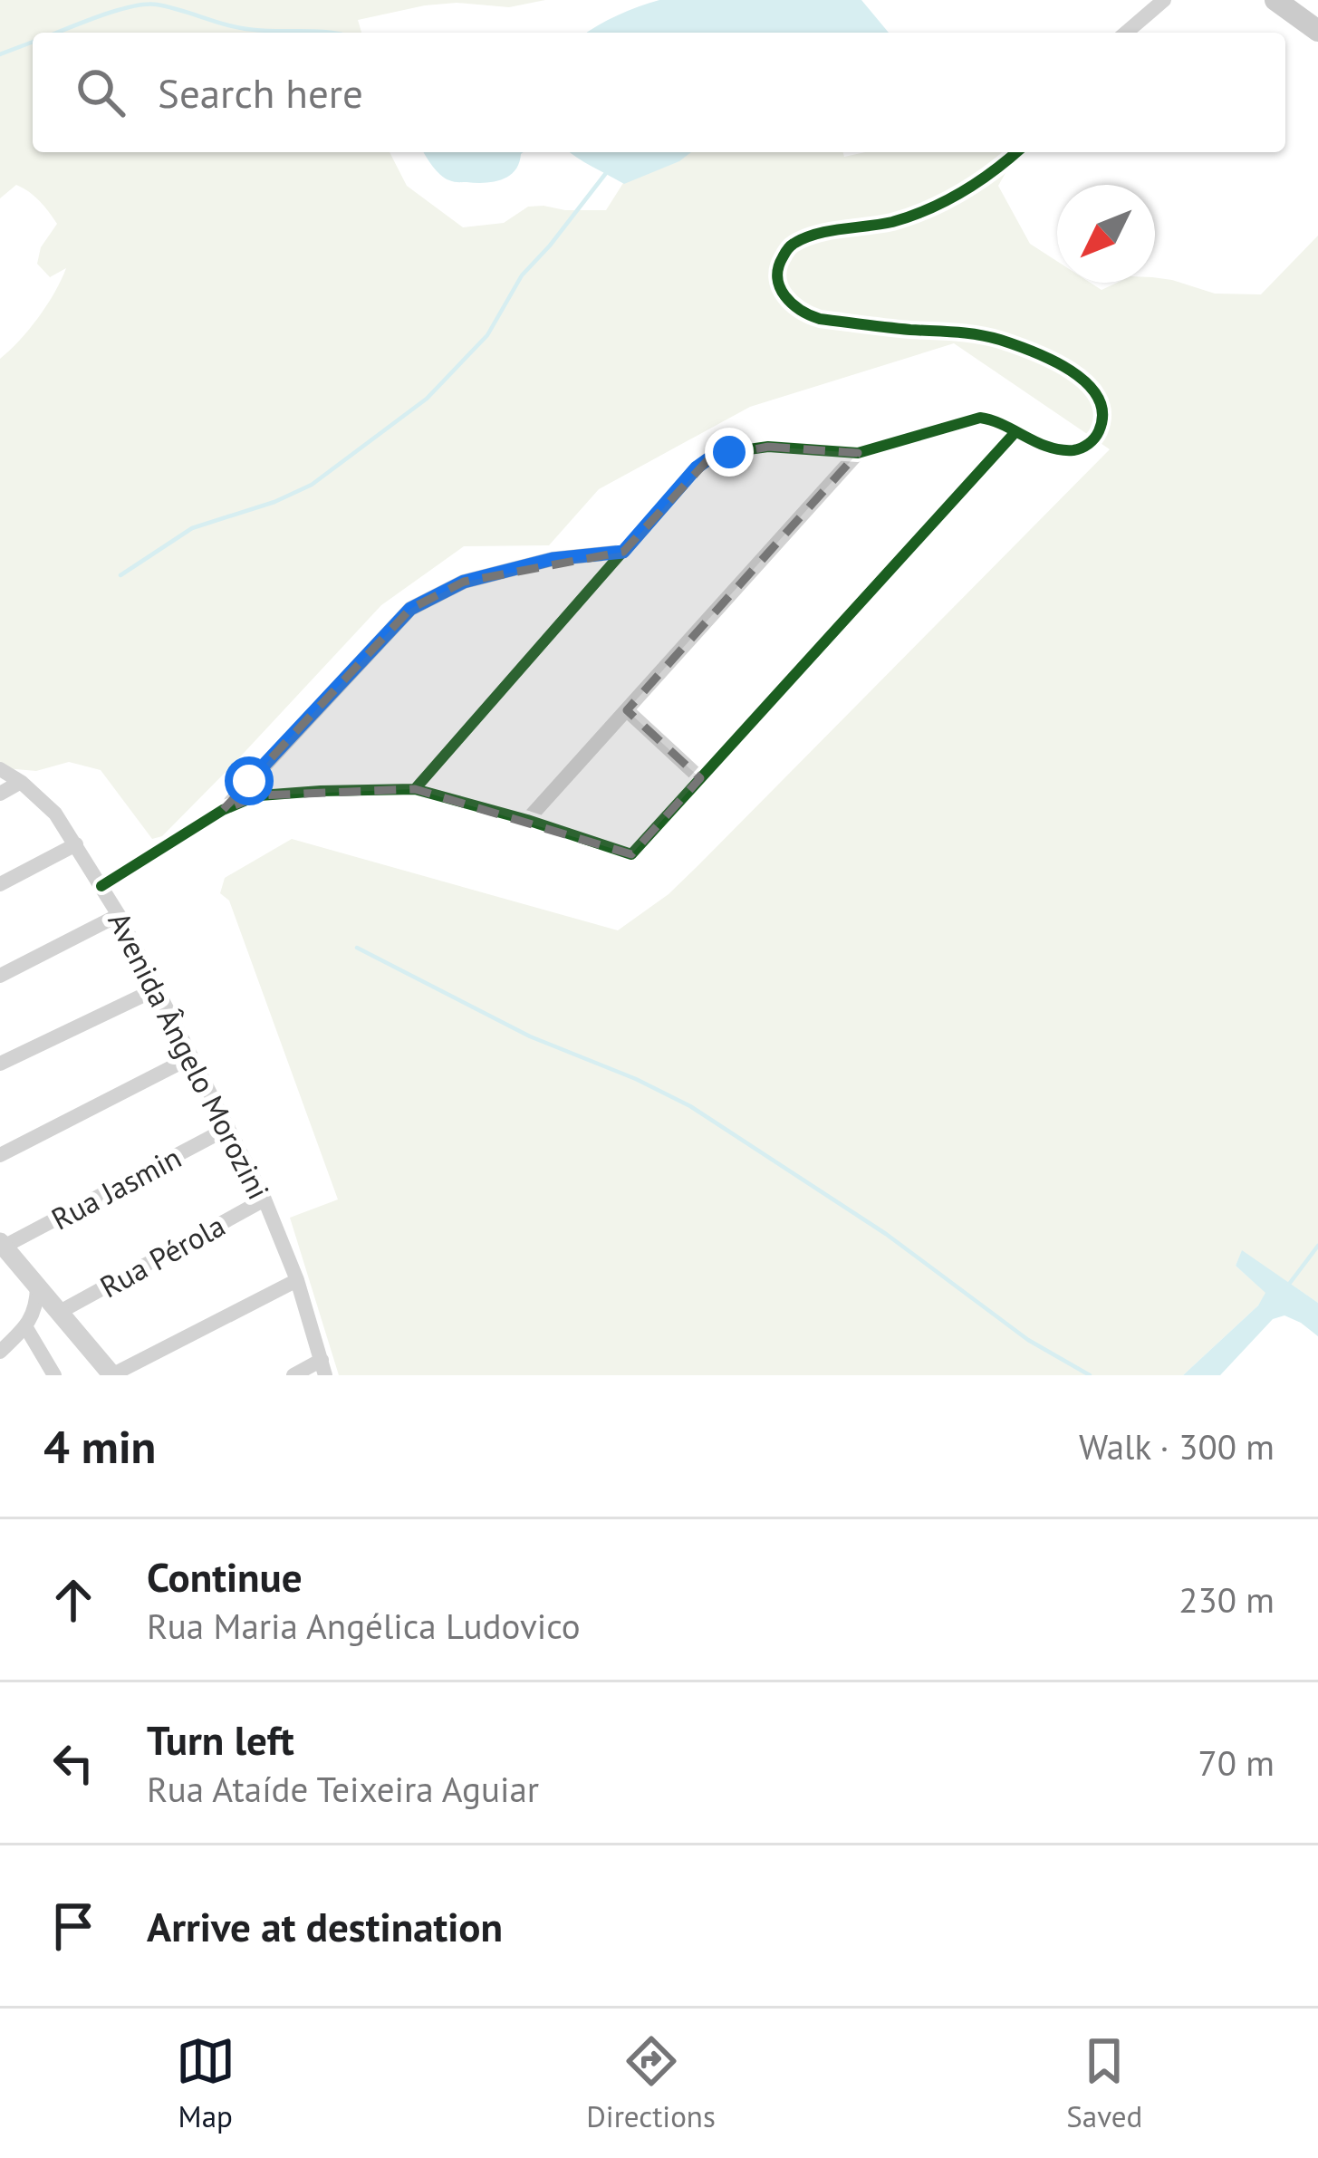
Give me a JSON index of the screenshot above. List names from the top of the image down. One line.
{"streets":{"street":["Avenida Ângelo Morozini","Rua Jasmin","Rua Pérola"]},"crossings":[["Avenida Ângelo Morozini","Rua Jasmin"],["Avenida Ângelo Morozini","Rua Pérola"]],"north":"bottom left","page":{"search":"Search here","heading":["4 min","Walk · 300 m"],"list":[["Continue","Rua Maria Angélica Ludovico","230 m"],["Turn left","Rua Ataíde Teixeira Aguiar","70 m"],"Arrive at destination"],"nav":["Map","Directions","Saved"]}}
